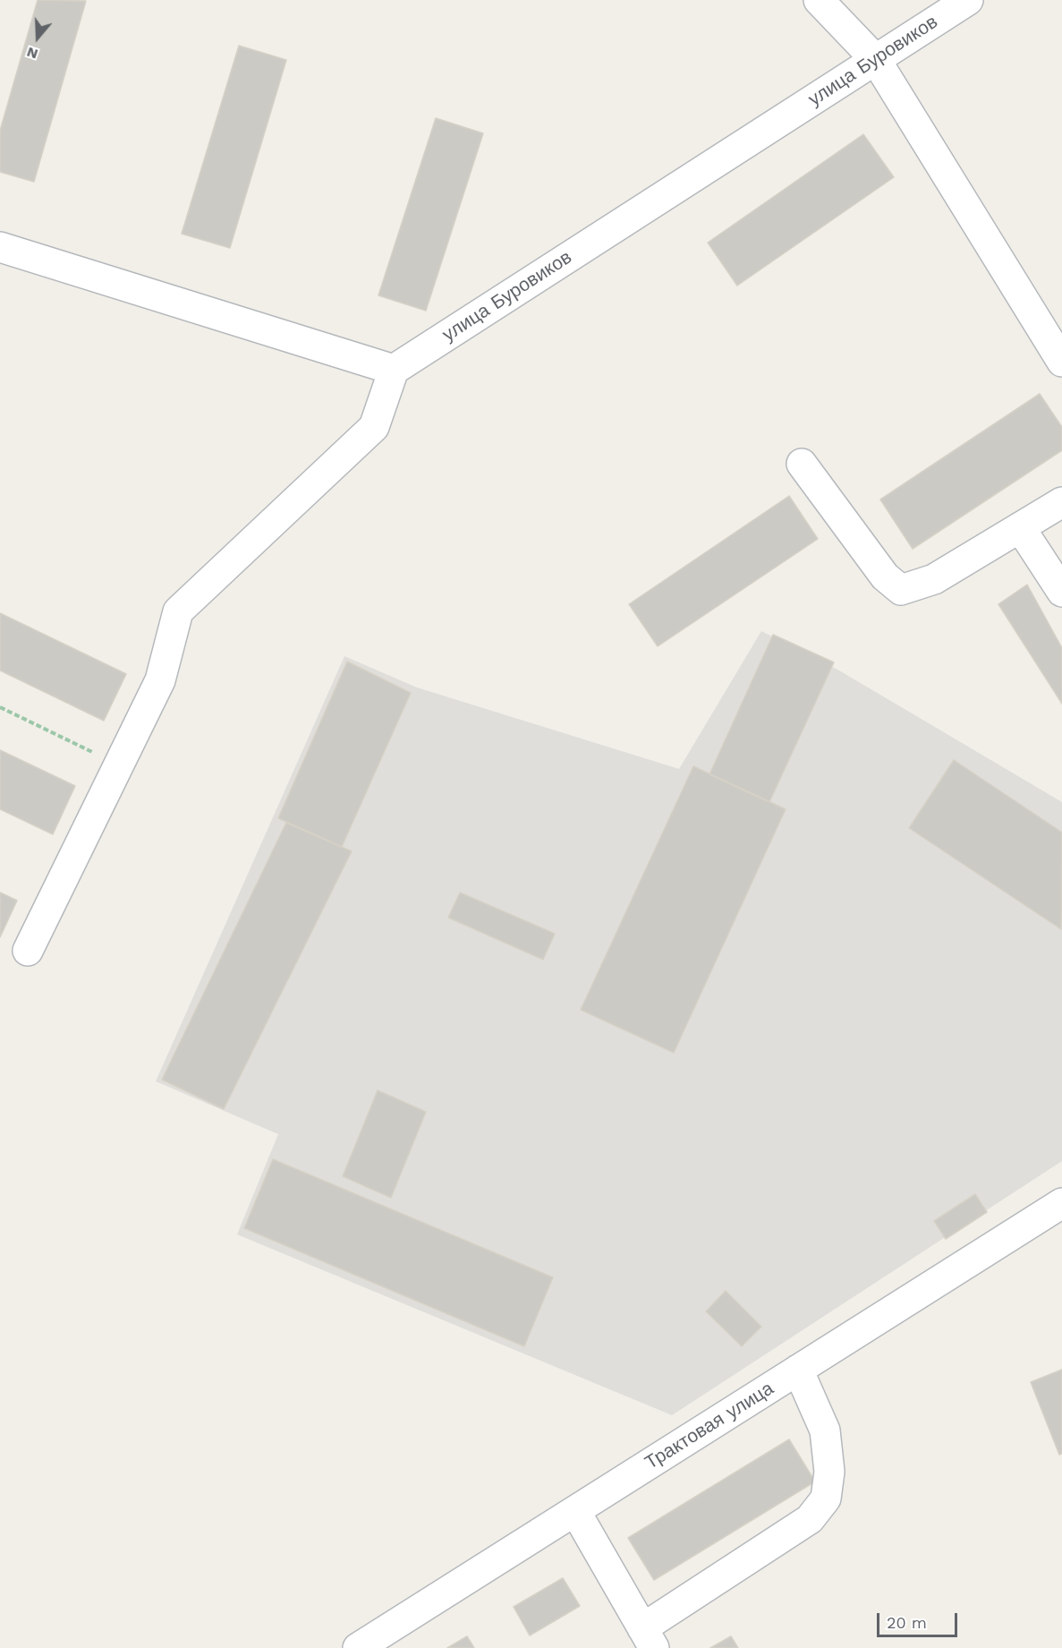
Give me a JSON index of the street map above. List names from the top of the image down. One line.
{"streets":{"street":["улица Буровиков","Трактовая улица"]},"scale_bar":"20 m","north":"bottom"}
